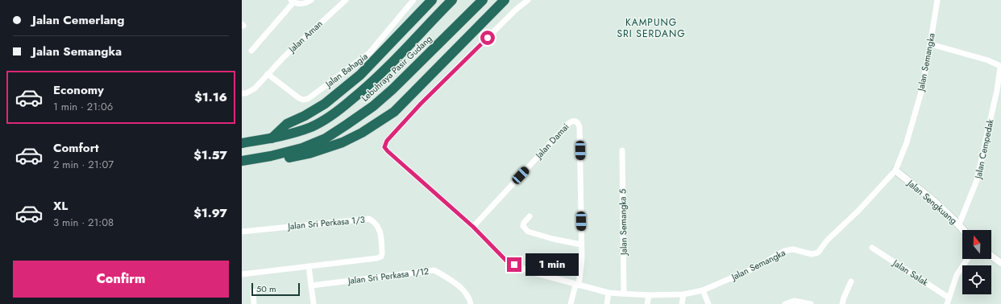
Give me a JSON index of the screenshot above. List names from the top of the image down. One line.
{"streets":{"highway":["Lebuhraya Pasir Gudang"],"street":["Jalan Aman","Jalan Semangka","Jalan Bahagia","Jalan Damai","Jalan Cempedak","Jalan Sengkuang","Jalan Semangka 5","Jalan Sri Perkasa 1/3","Jalan Salak","Jalan Sri Perkasa 1/12"]},"crossings":[["Jalan Aman","Jalan Bahagia"],["Jalan Semangka","Jalan Damai"],["Jalan Semangka","Jalan Cempedak"],["Jalan Semangka","Jalan Sengkuang"],["Jalan Semangka","Jalan Semangka 5"],["Jalan Cempedak","Jalan Sengkuang"]],"districts":["KAMPUNG SRI SERDANG"],"scale_bar":"50 m","north":"top","page":{"banner":["Jalan Cemerlang","Jalan Semangka"],"list":[{"name":"Economy","note":"1 min · 21:06","value":"$1.16"},{"name":"Comfort","note":"2 min · 21:07","value":"$1.57"},{"name":"XL","note":"3 min · 21:08","value":"$1.97"}],"bubble":"1 min","buttons":"Confirm","scale":"50 m"}}
